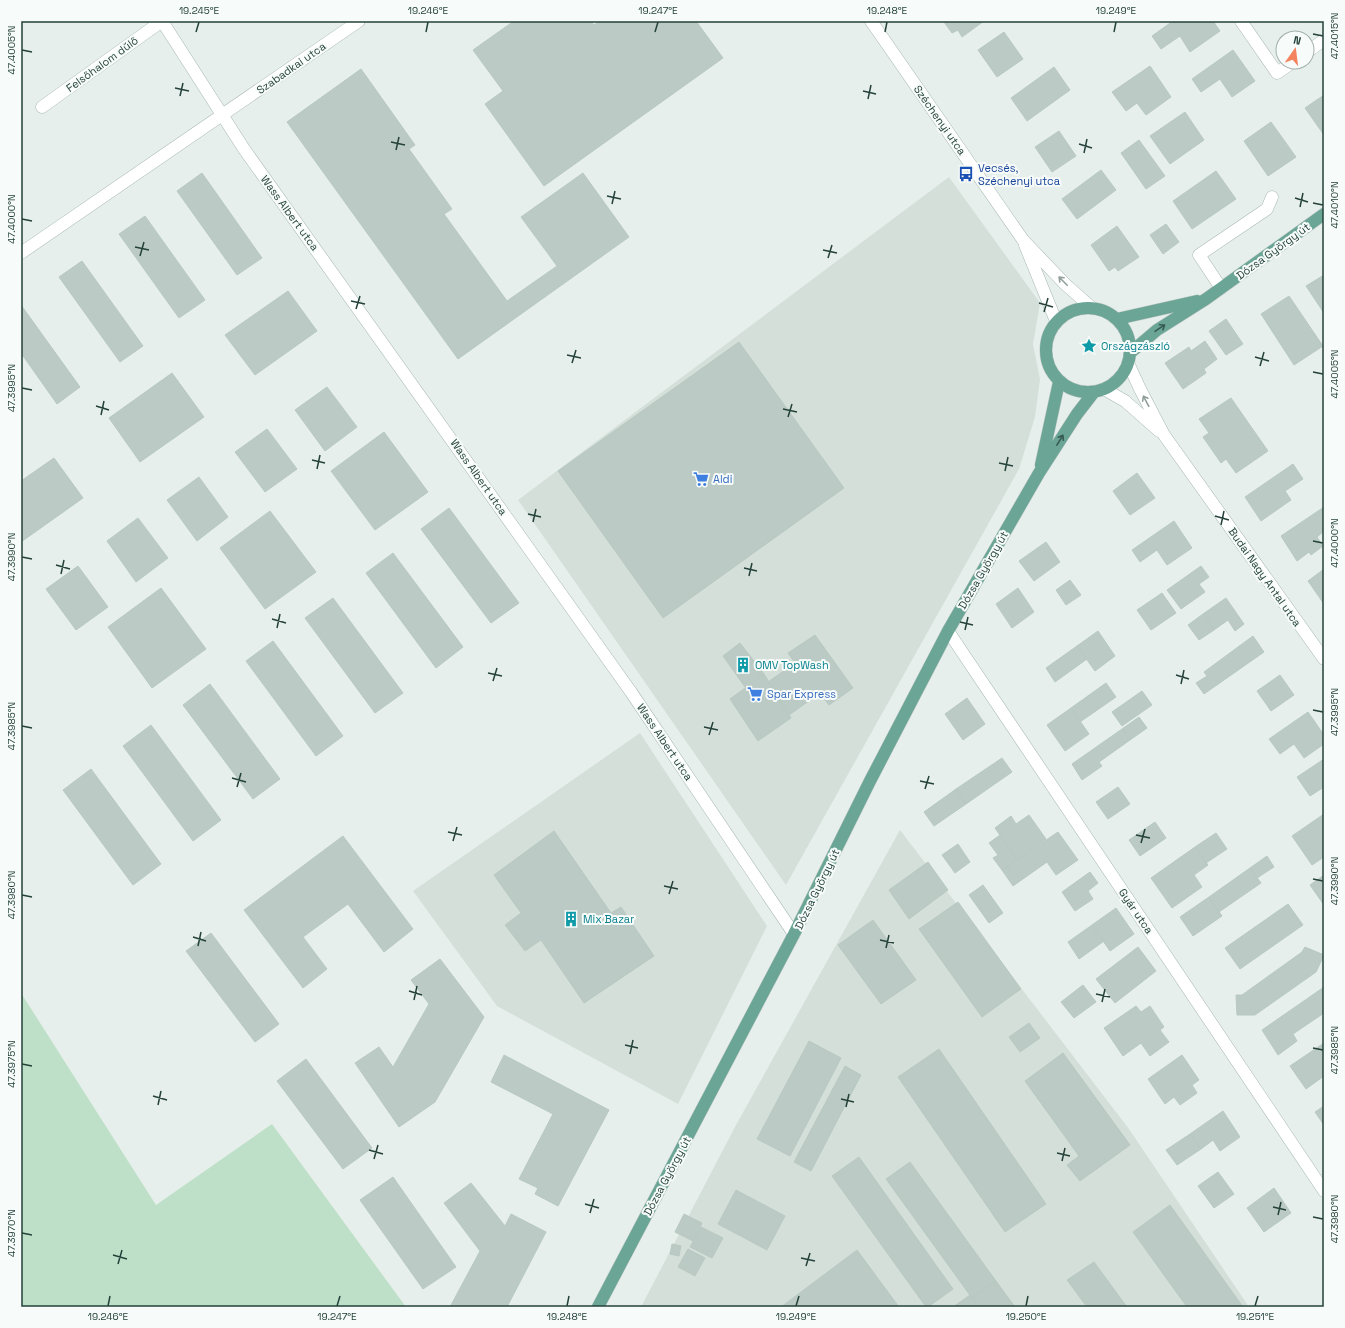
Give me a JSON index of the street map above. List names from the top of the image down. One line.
{"streets":{"main road":["Dózsa György út"],"street":["Felsőhalom dűlő","Szabadkai utca","Széchenyi utca","Wass Albert utca","Budai Nagy Antal utca","Gyár utca"]},"crossings":[["Felsőhalom dűlő","Wass Albert utca"],["Szabadkai utca","Wass Albert utca"],["Széchenyi utca","Dózsa György út"],["Széchenyi utca","Budai Nagy Antal utca"],["Wass Albert utca","Dózsa György út"],["Dózsa György út","Budai Nagy Antal utca"],["Dózsa György út","Gyár utca"]],"places":{"bus stop":["Vecsés, Széchenyi utca"],"place":["Országzászló"],"supermarket":["Aldi","Spar Express"],"building":["OMV TopWash","Mix Bazar"]},"north":"top","coordinates":["19.245°E","19.246°E","19.247°E","19.248°E","19.249°E","47.4015°N","47.4005°N","47.4010°N","47.4000°N","47.3995°N","47.3990°N","47.3985°N","47.3980°N","47.3975°N","47.3970°N","19.250°E","19.251°E"]}
